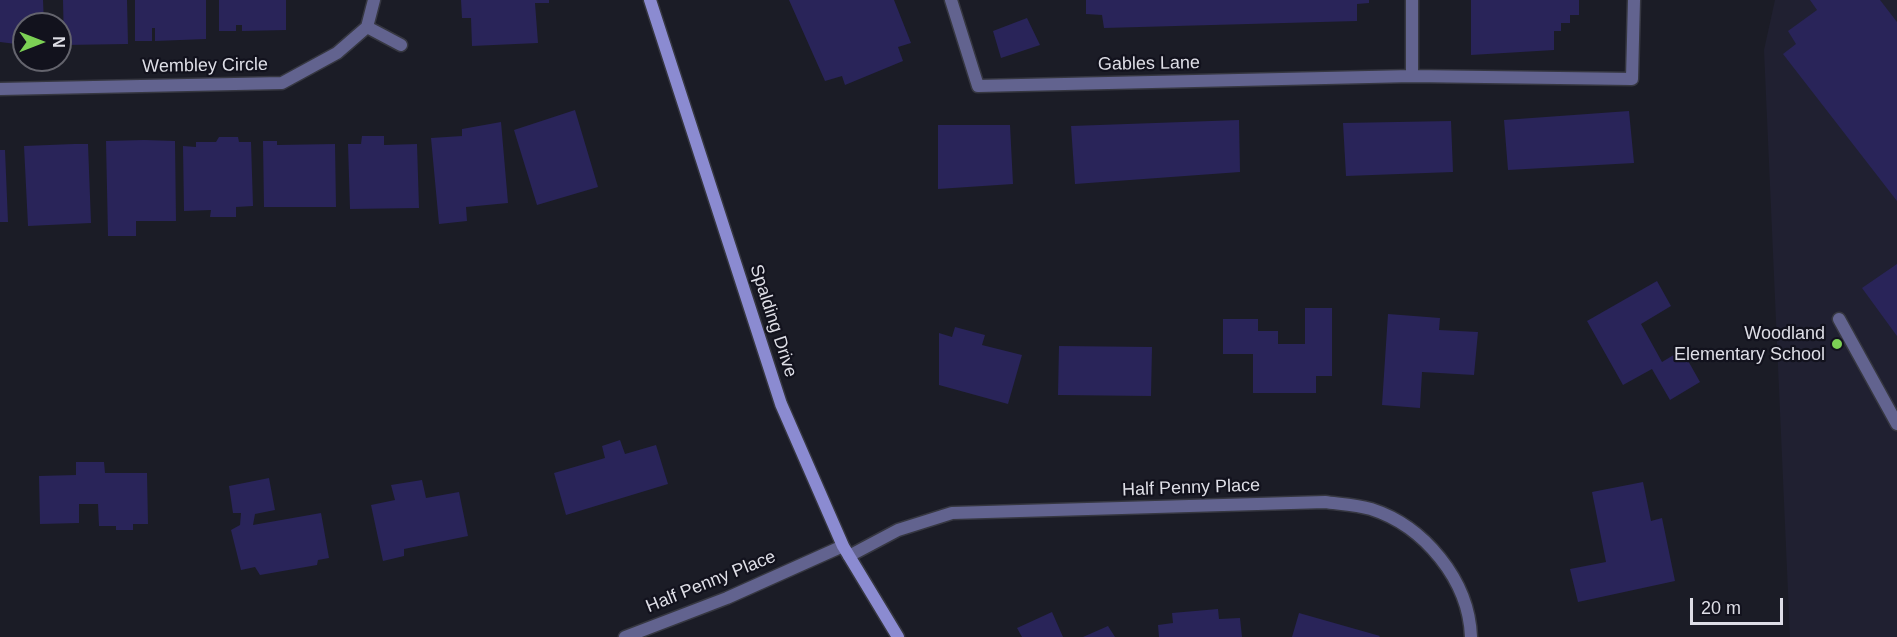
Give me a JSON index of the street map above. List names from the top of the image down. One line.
{"streets":{"street":["Gables Lane","Wembley Circle","Spalding Drive","Half Penny Place"]},"crossings":[["Spalding Drive","Half Penny Place"]],"places":["Woodland Elementary School"],"scale_bar":"20 m","north":"right"}
